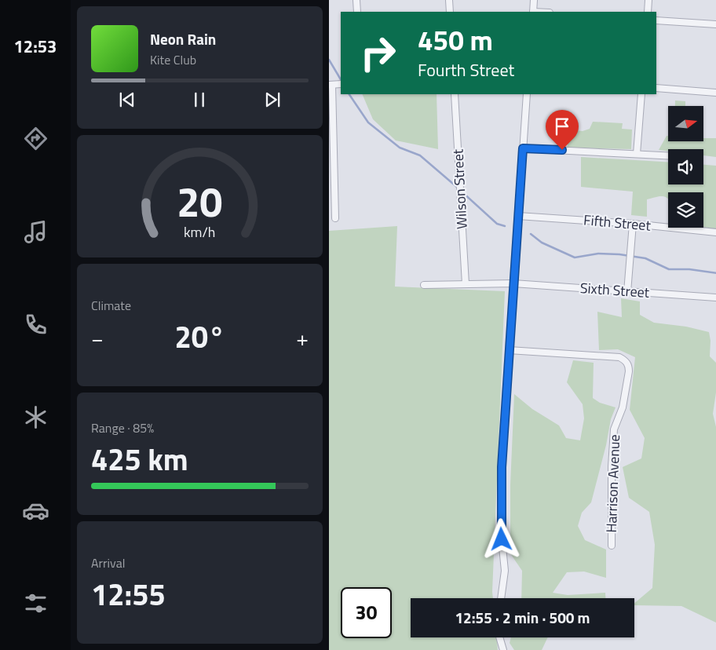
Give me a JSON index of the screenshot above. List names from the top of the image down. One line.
{"streets":{"street":["Wilson Street","Fifth Street","Sixth Street","Harrison Avenue"]},"crossings":[["Wilson Street","Sixth Street"]],"north":"right","page":{"tabs":"12:53","turn":["450 m","Fourth Street"],"song":["Neon Rain","Kite Club"],"tile":["Climate",["Range · 85%","425 km"],["Arrival","12:55"]],"heat":["−","20°","+"],"limit":"30","trip":"12:55 · 2 min · 500 m","gauge":["20","km/h"]}}
